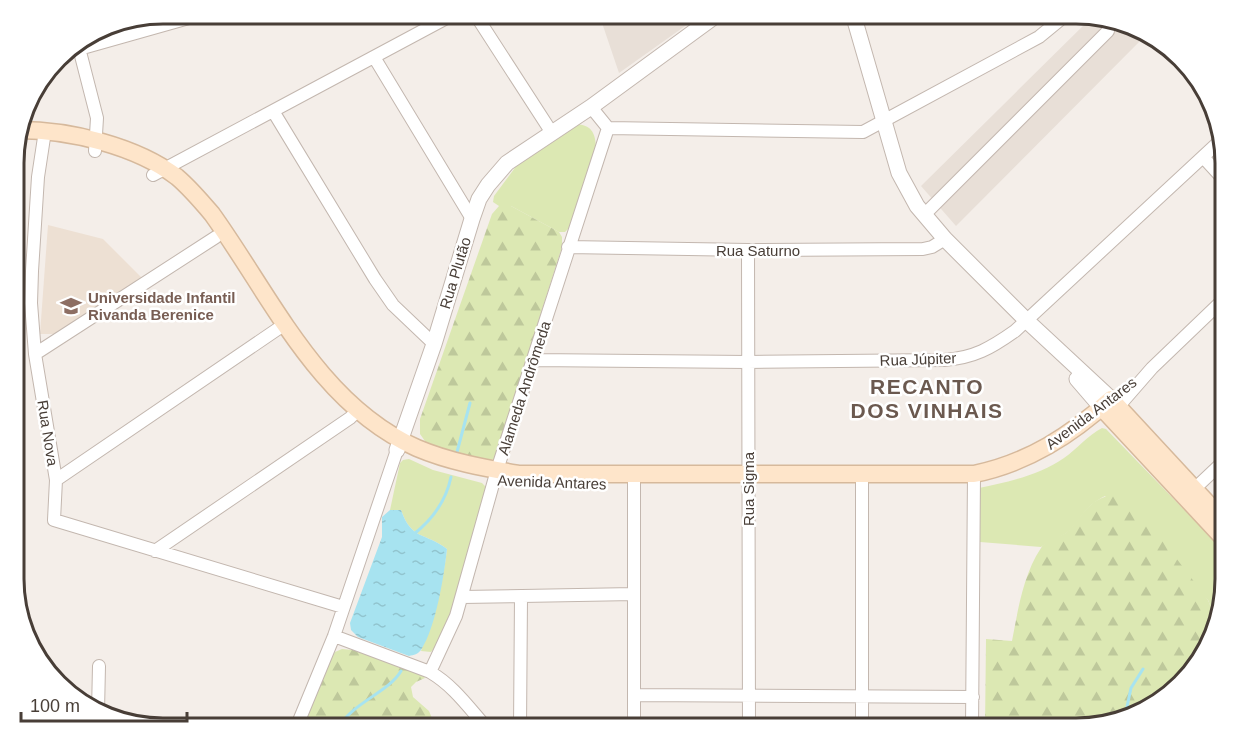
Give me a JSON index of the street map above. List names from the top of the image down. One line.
{"streets":{"main road":["Avenida Antares"],"street":["Rua Saturno","Rua Plutão","Rua Júpiter","Alameda Andrômeda","Rua Nova","Rua Sigma"]},"crossings":[["Rua Saturno","Alameda Andrômeda"],["Rua Saturno","Rua Sigma"],["Rua Plutão","Avenida Antares"],["Rua Júpiter","Alameda Andrômeda"],["Rua Júpiter","Rua Sigma"],["Alameda Andrômeda","Avenida Antares"],["Avenida Antares","Rua Nova"],["Avenida Antares","Rua Sigma"]],"districts":["RECANTO DOS VINHAIS"],"places":{"school or university":["Universidade Infantil Rivanda Berenice"]},"scale_bar":"100 m"}
